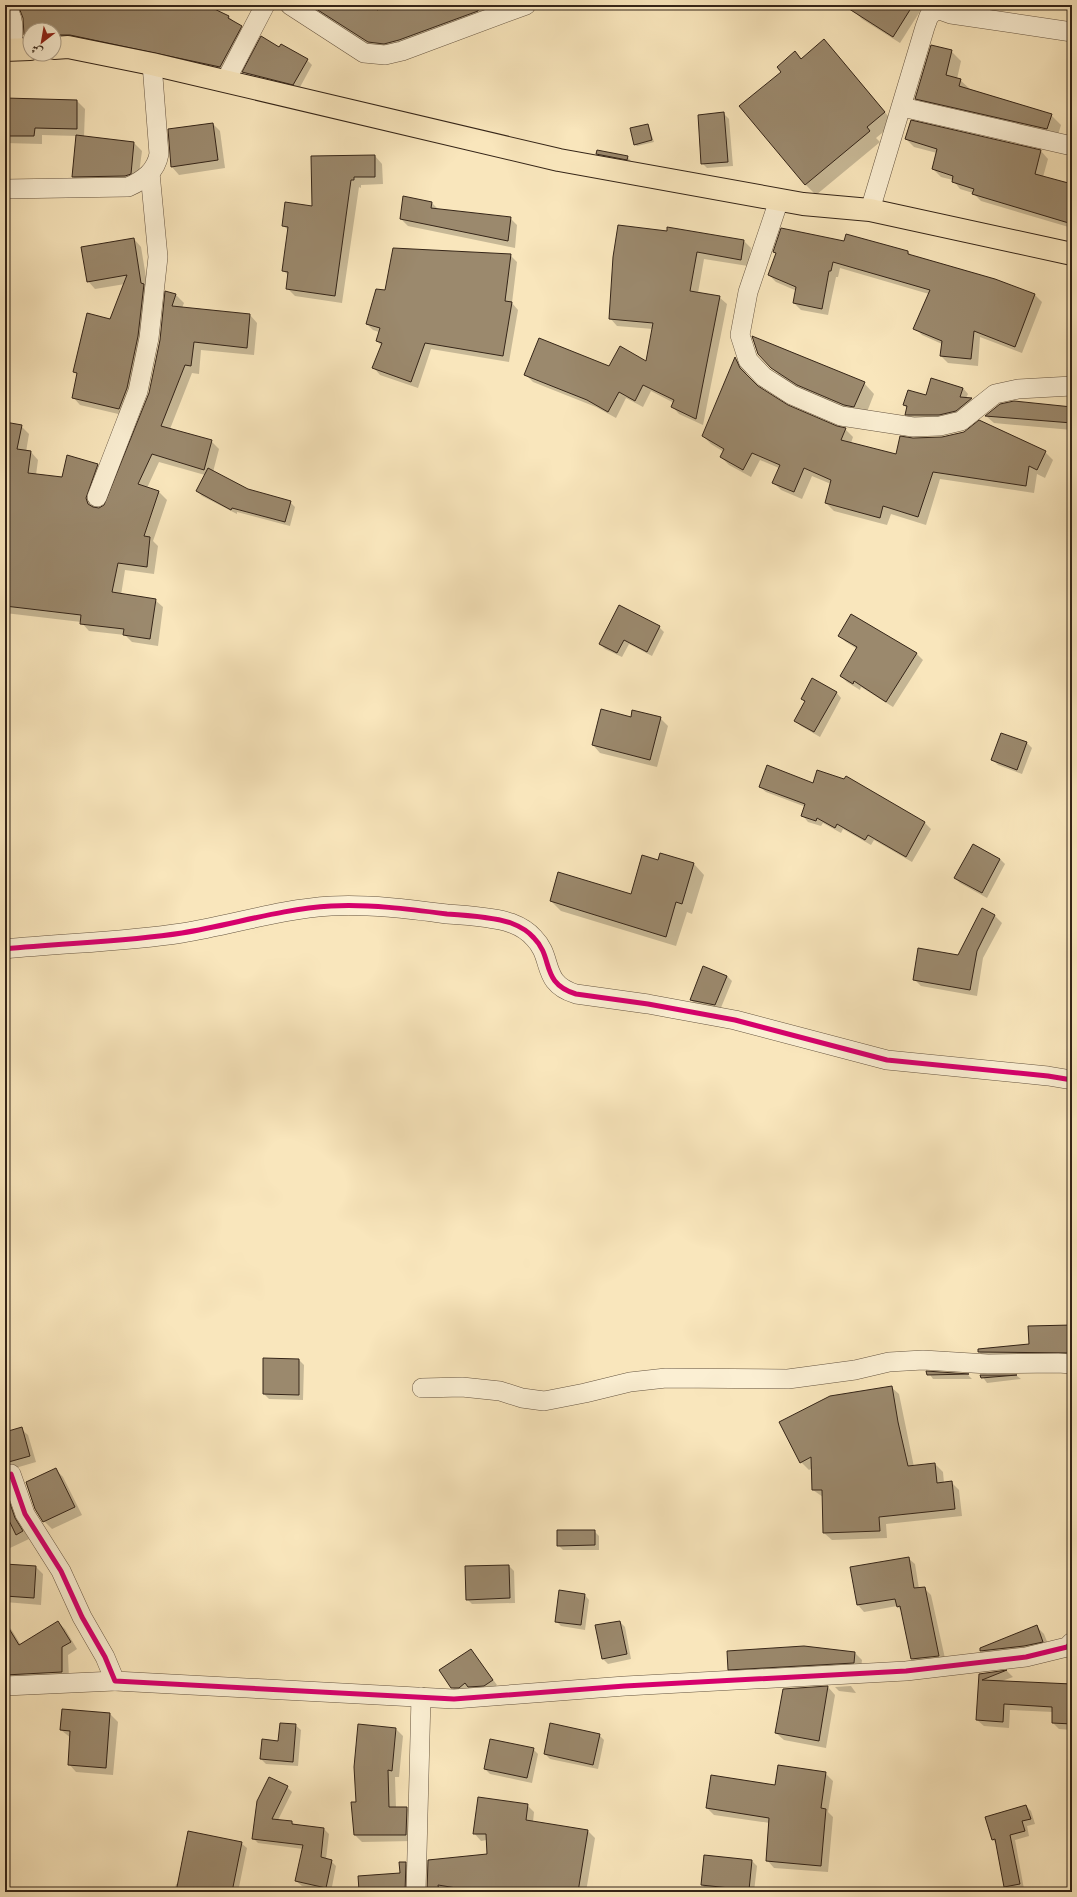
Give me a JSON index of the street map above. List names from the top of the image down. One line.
{"north":"bottom left"}
